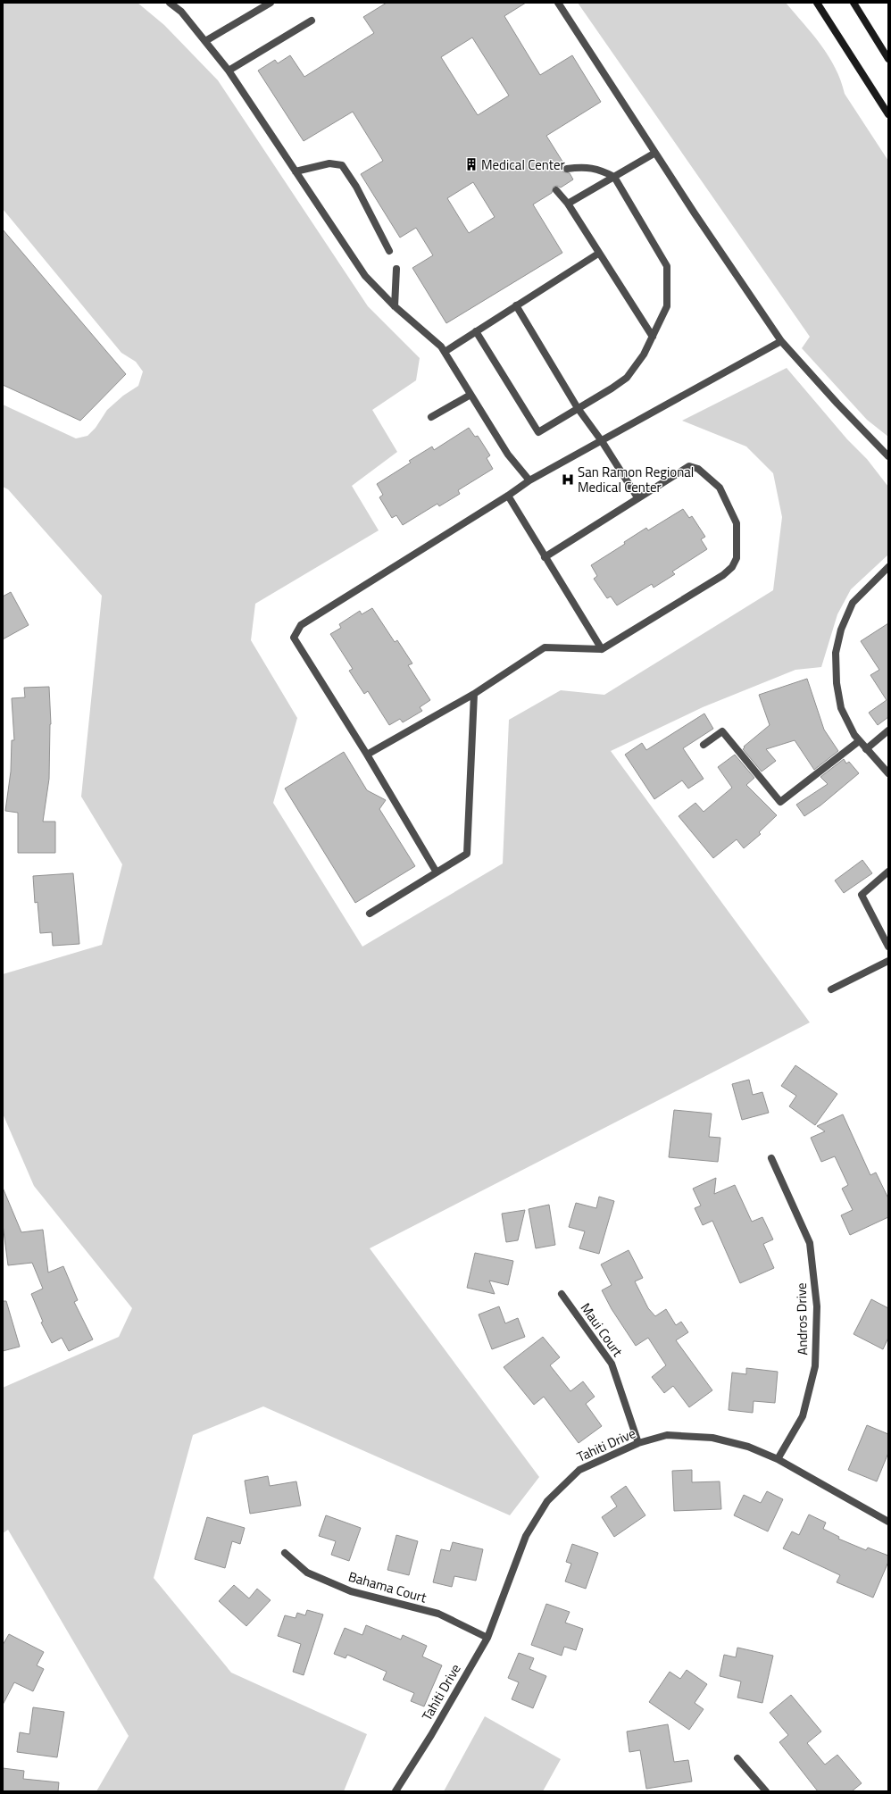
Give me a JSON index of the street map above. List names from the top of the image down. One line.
{"streets":{"street":["Andros Drive","Maui Court","Tahiti Drive","Bahama Court"]},"crossings":[["Andros Drive","Tahiti Drive"],["Maui Court","Tahiti Drive"],["Tahiti Drive","Bahama Court"]],"places":{"building":["Medical Center"],"hospital":["San Ramon Regional Medical Center"]}}
